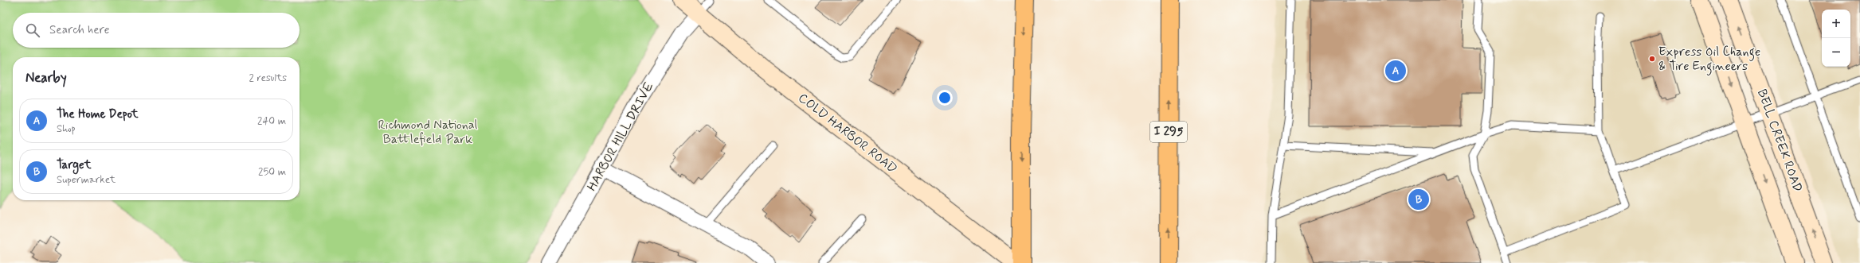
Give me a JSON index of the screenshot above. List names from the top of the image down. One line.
{"streets":{"highway":["I 295"],"main road":["COLD HARBOR ROAD","BELL CREEK ROAD"],"street":["HARBOR HILL DRIVE"]},"crossings":[["COLD HARBOR ROAD","HARBOR HILL DRIVE"]],"parks":["Richmond National Battlefield Park"],"places":["Express Oil Change & Tire Engineers"],"page":{"map_buttons":["+","−"],"search":"Search here","heading":["Nearby","2 results"],"pins":["A","B"],"list":[{"mark":"A","name":"The Home Depot","note":"Shop","value":"240 m"},{"mark":"B","name":"Target","note":"Supermarket","value":"250 m"}]}}
